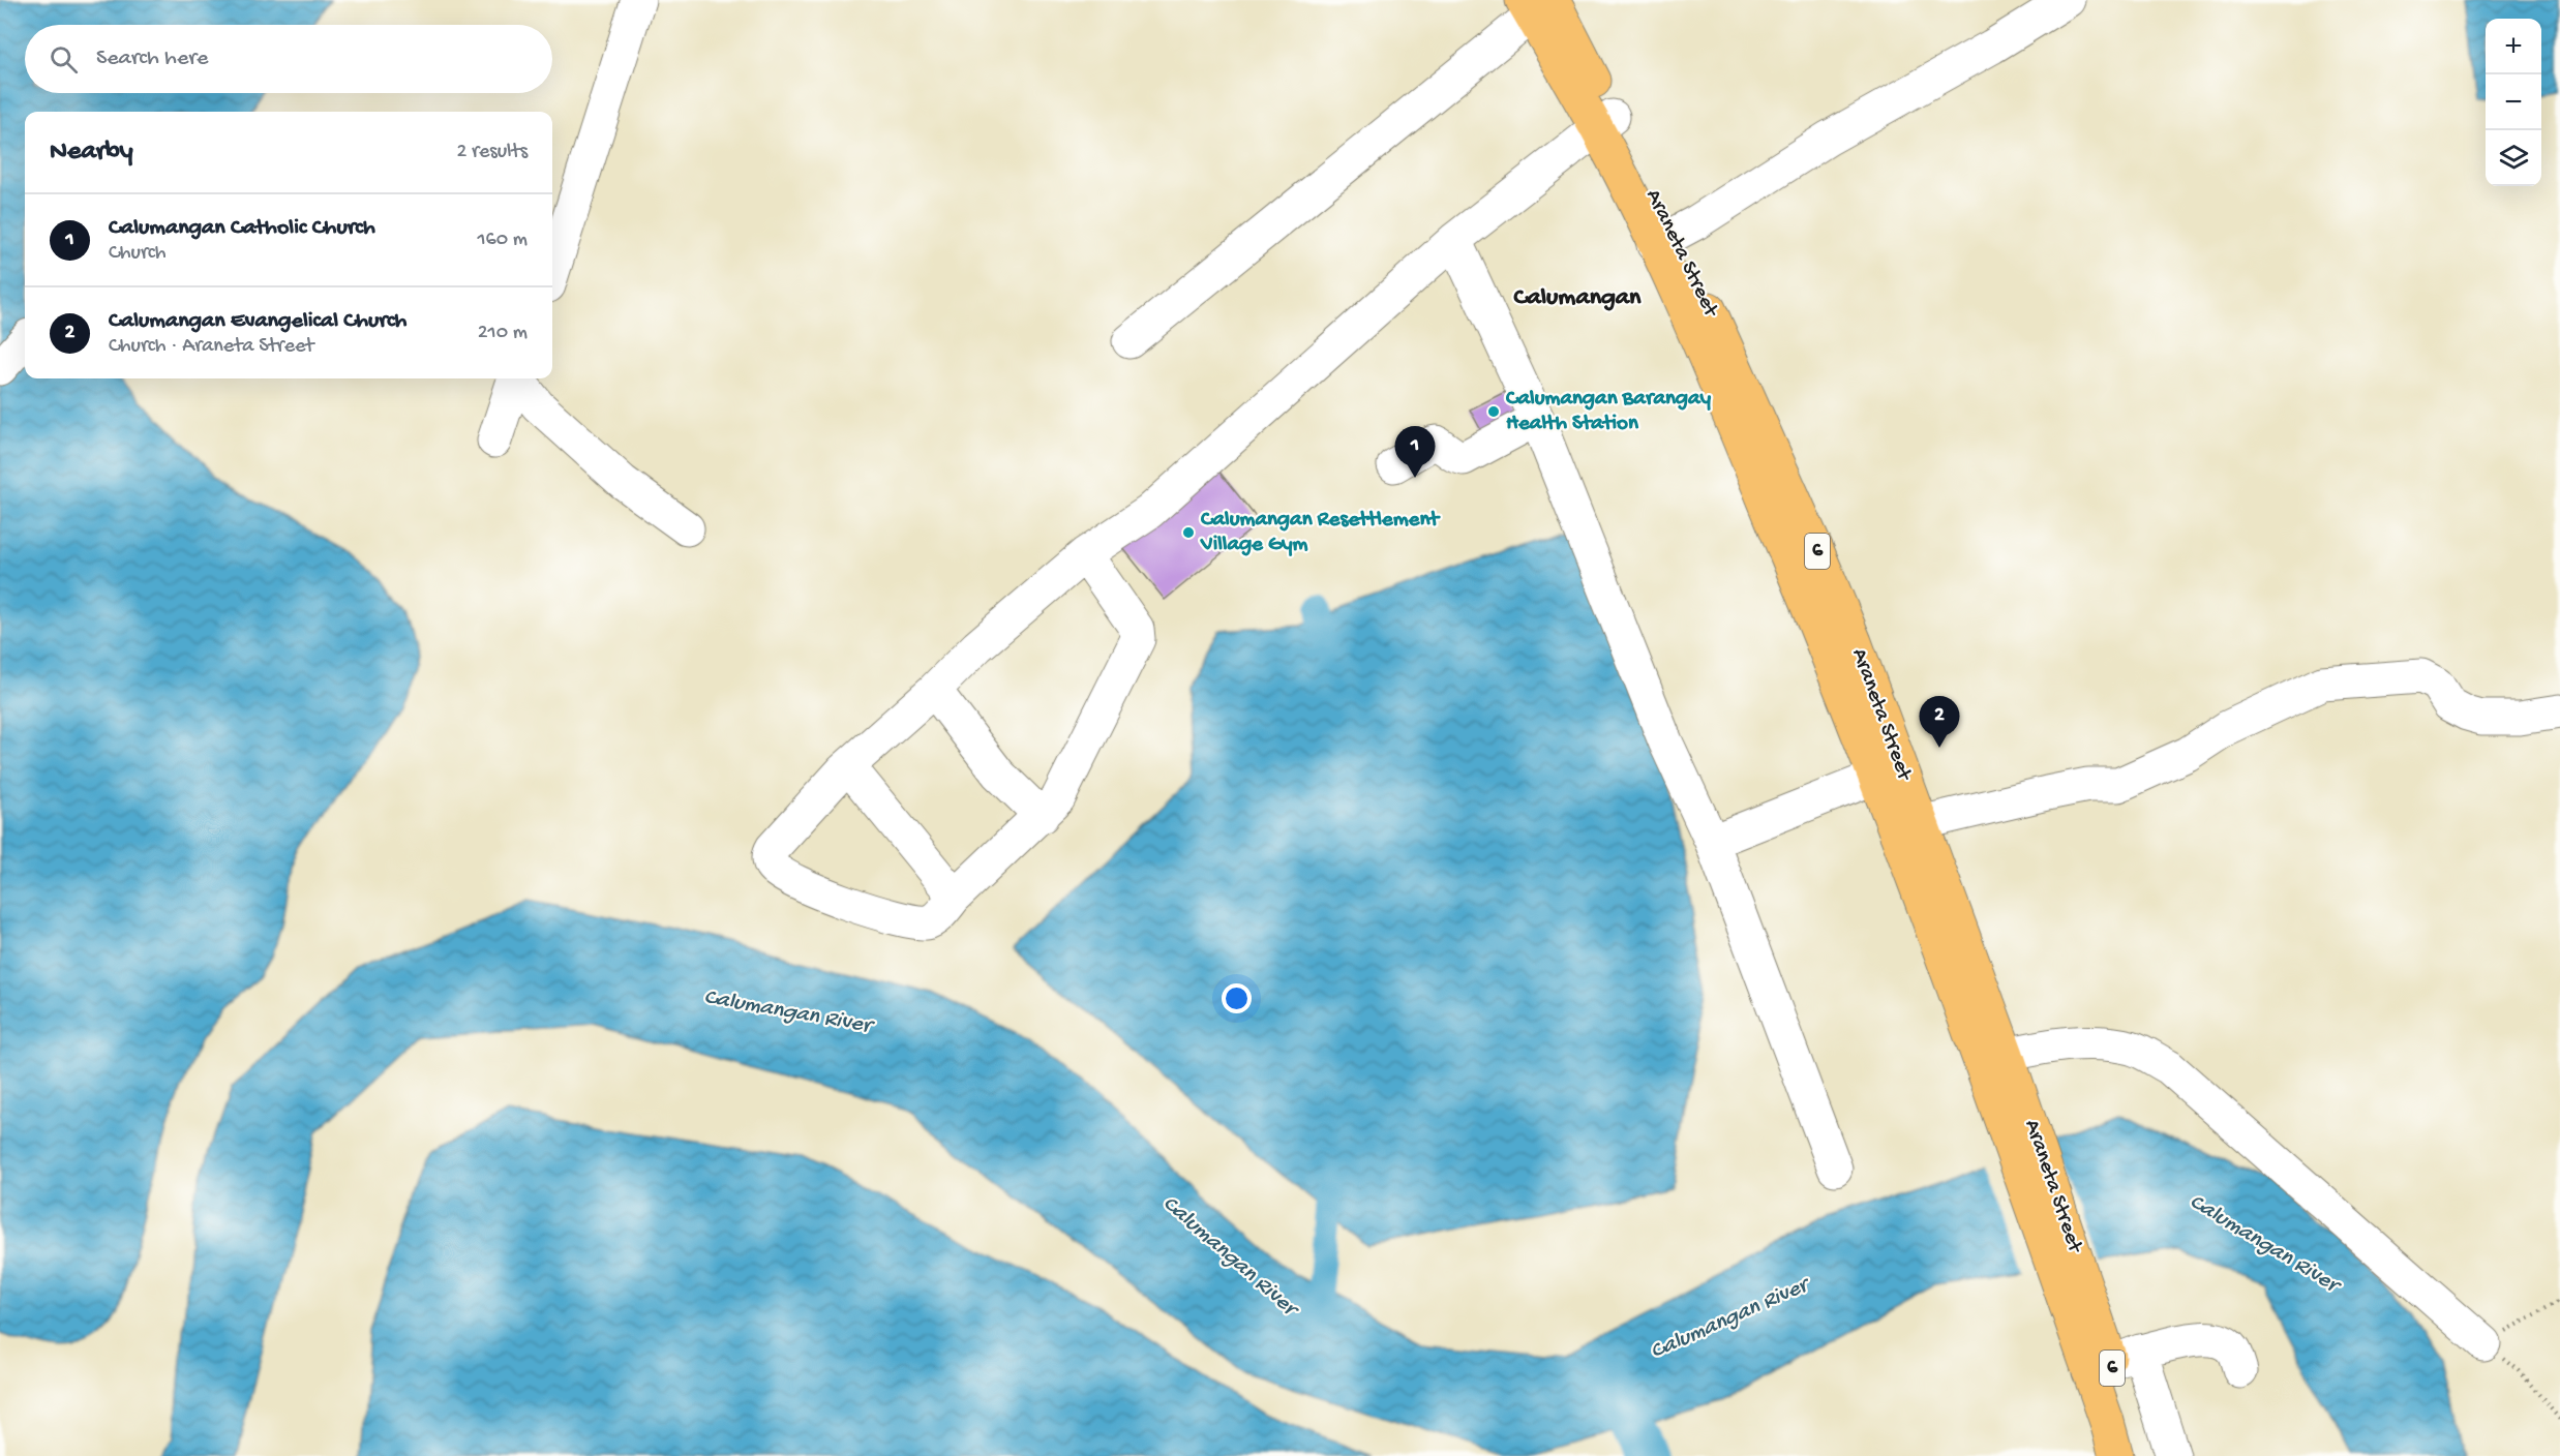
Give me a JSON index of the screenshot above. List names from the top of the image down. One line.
{"streets":{"highway":["Araneta Street","6"]},"districts":["Calumangan"],"water":["Calumangan River"],"places":["Calumangan Barangay Health Station","Calumangan Resettlement Village Gym"],"page":{"map_buttons":["+","−"],"search":"Search here","heading":["Nearby","2 results"],"list":[{"mark":"1","name":"Calumangan Catholic Church","note":"Church","value":"160 m"},{"mark":"2","name":"Calumangan Evangelical Church","note":"Church · Araneta Street","value":"210 m"}],"pins":["1","2"]}}
